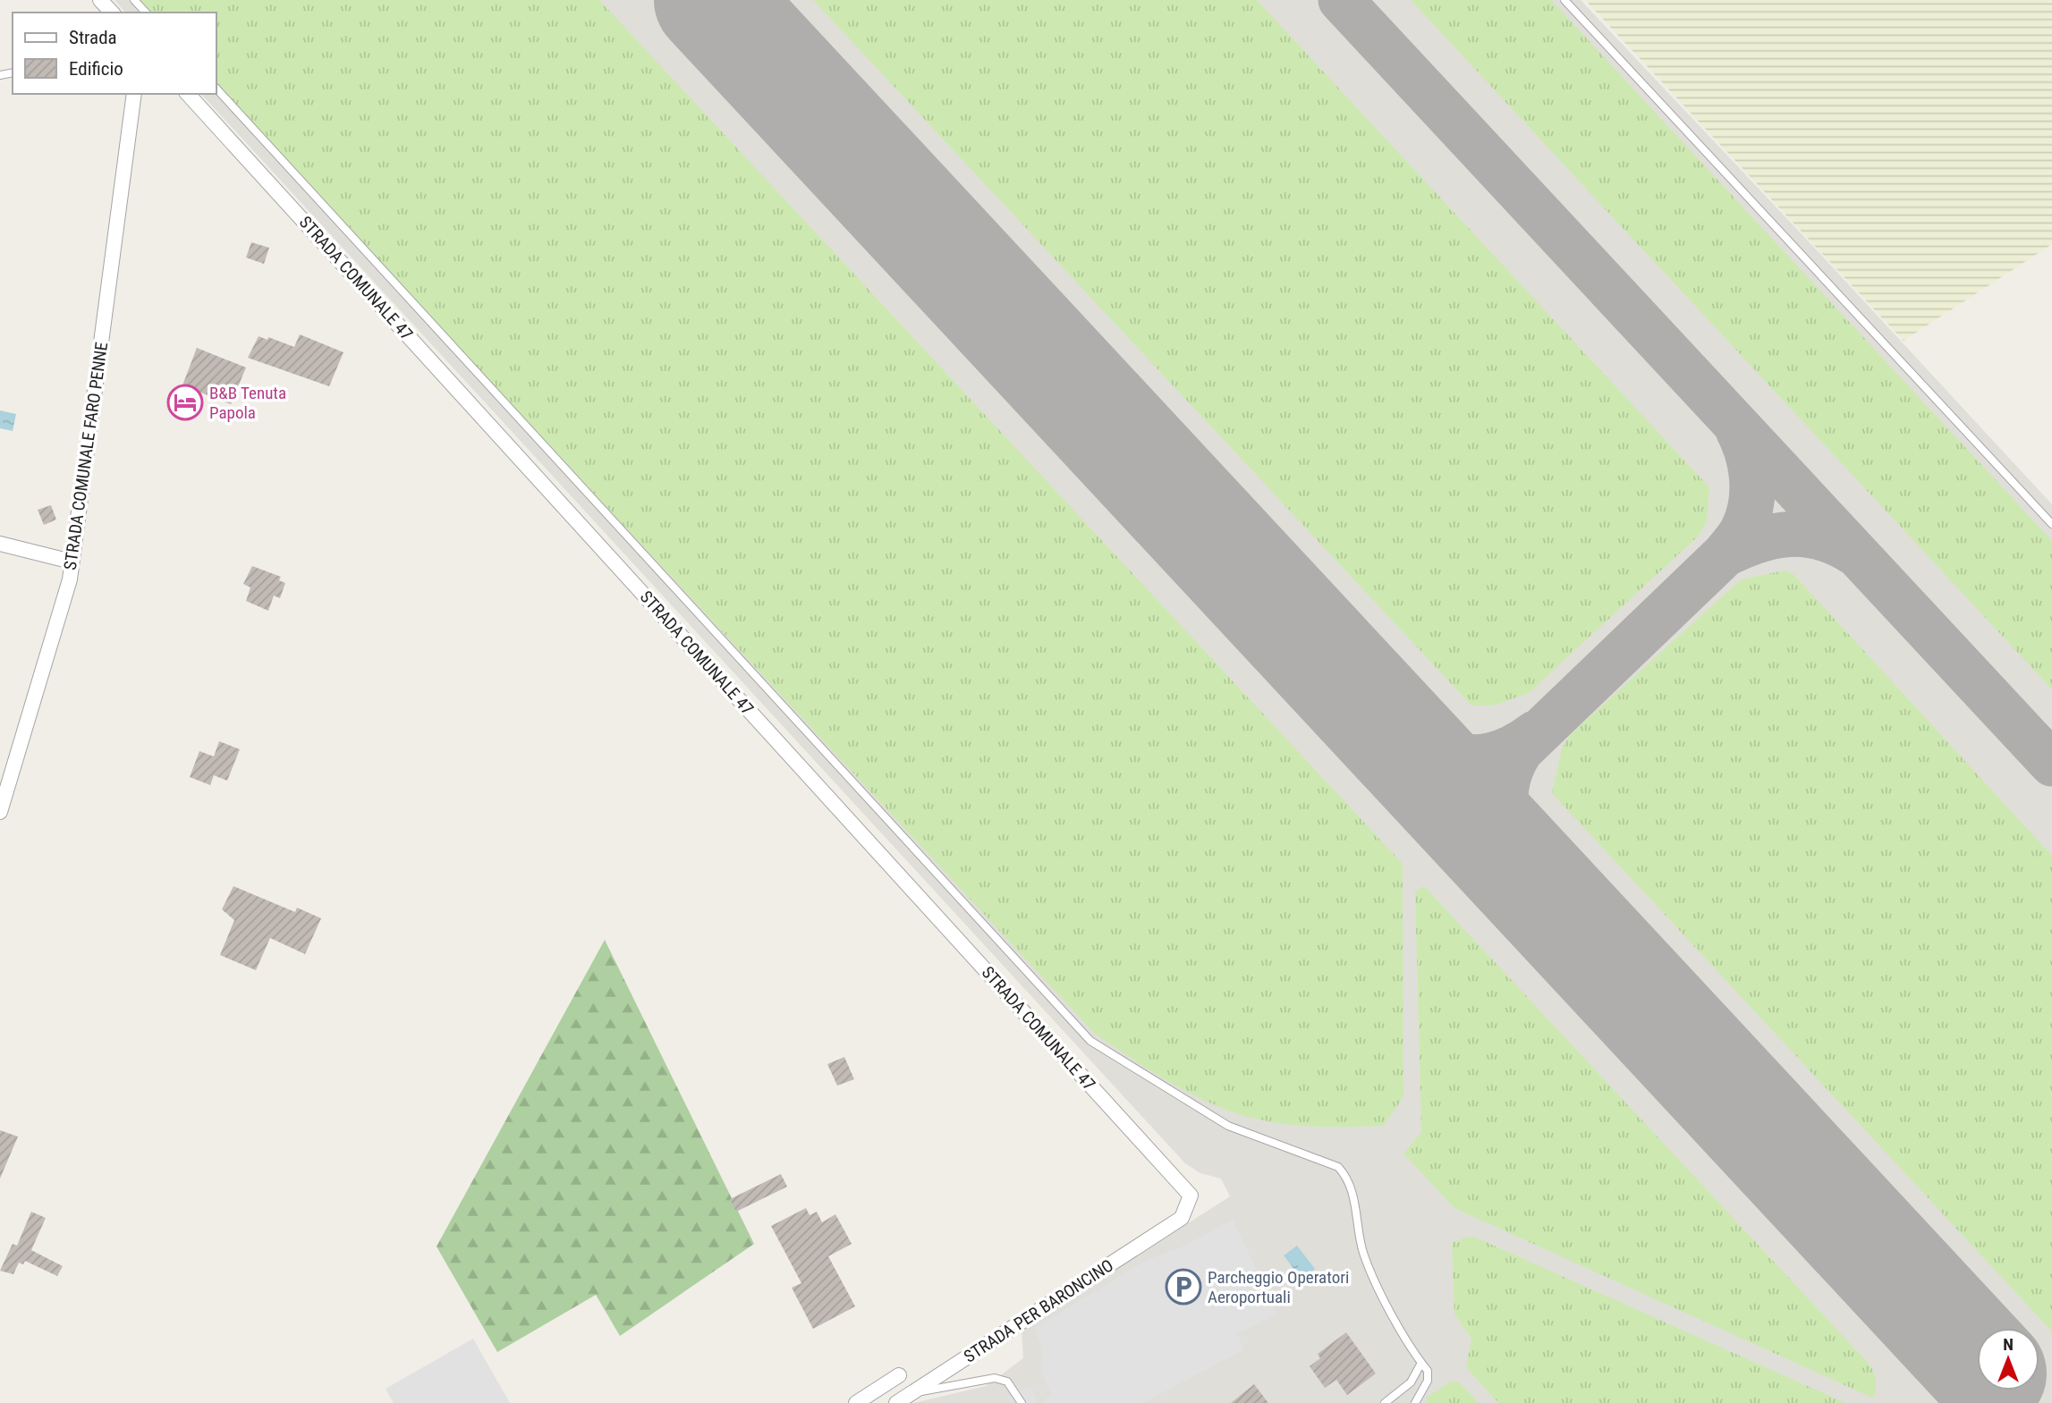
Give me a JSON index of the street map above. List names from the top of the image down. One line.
{"streets":{"street":["STRADA COMUNALE 47","STRADA COMUNALE FARO PENNE","STRADA PER BARONCINO"]},"crossings":[["STRADA COMUNALE 47","STRADA PER BARONCINO"]],"places":{"hotel":["B&B Tenuta Papola"],"parking":["Parcheggio Operatori Aeroportuali"]},"legend":["Strada","Edificio"],"north":"top"}
